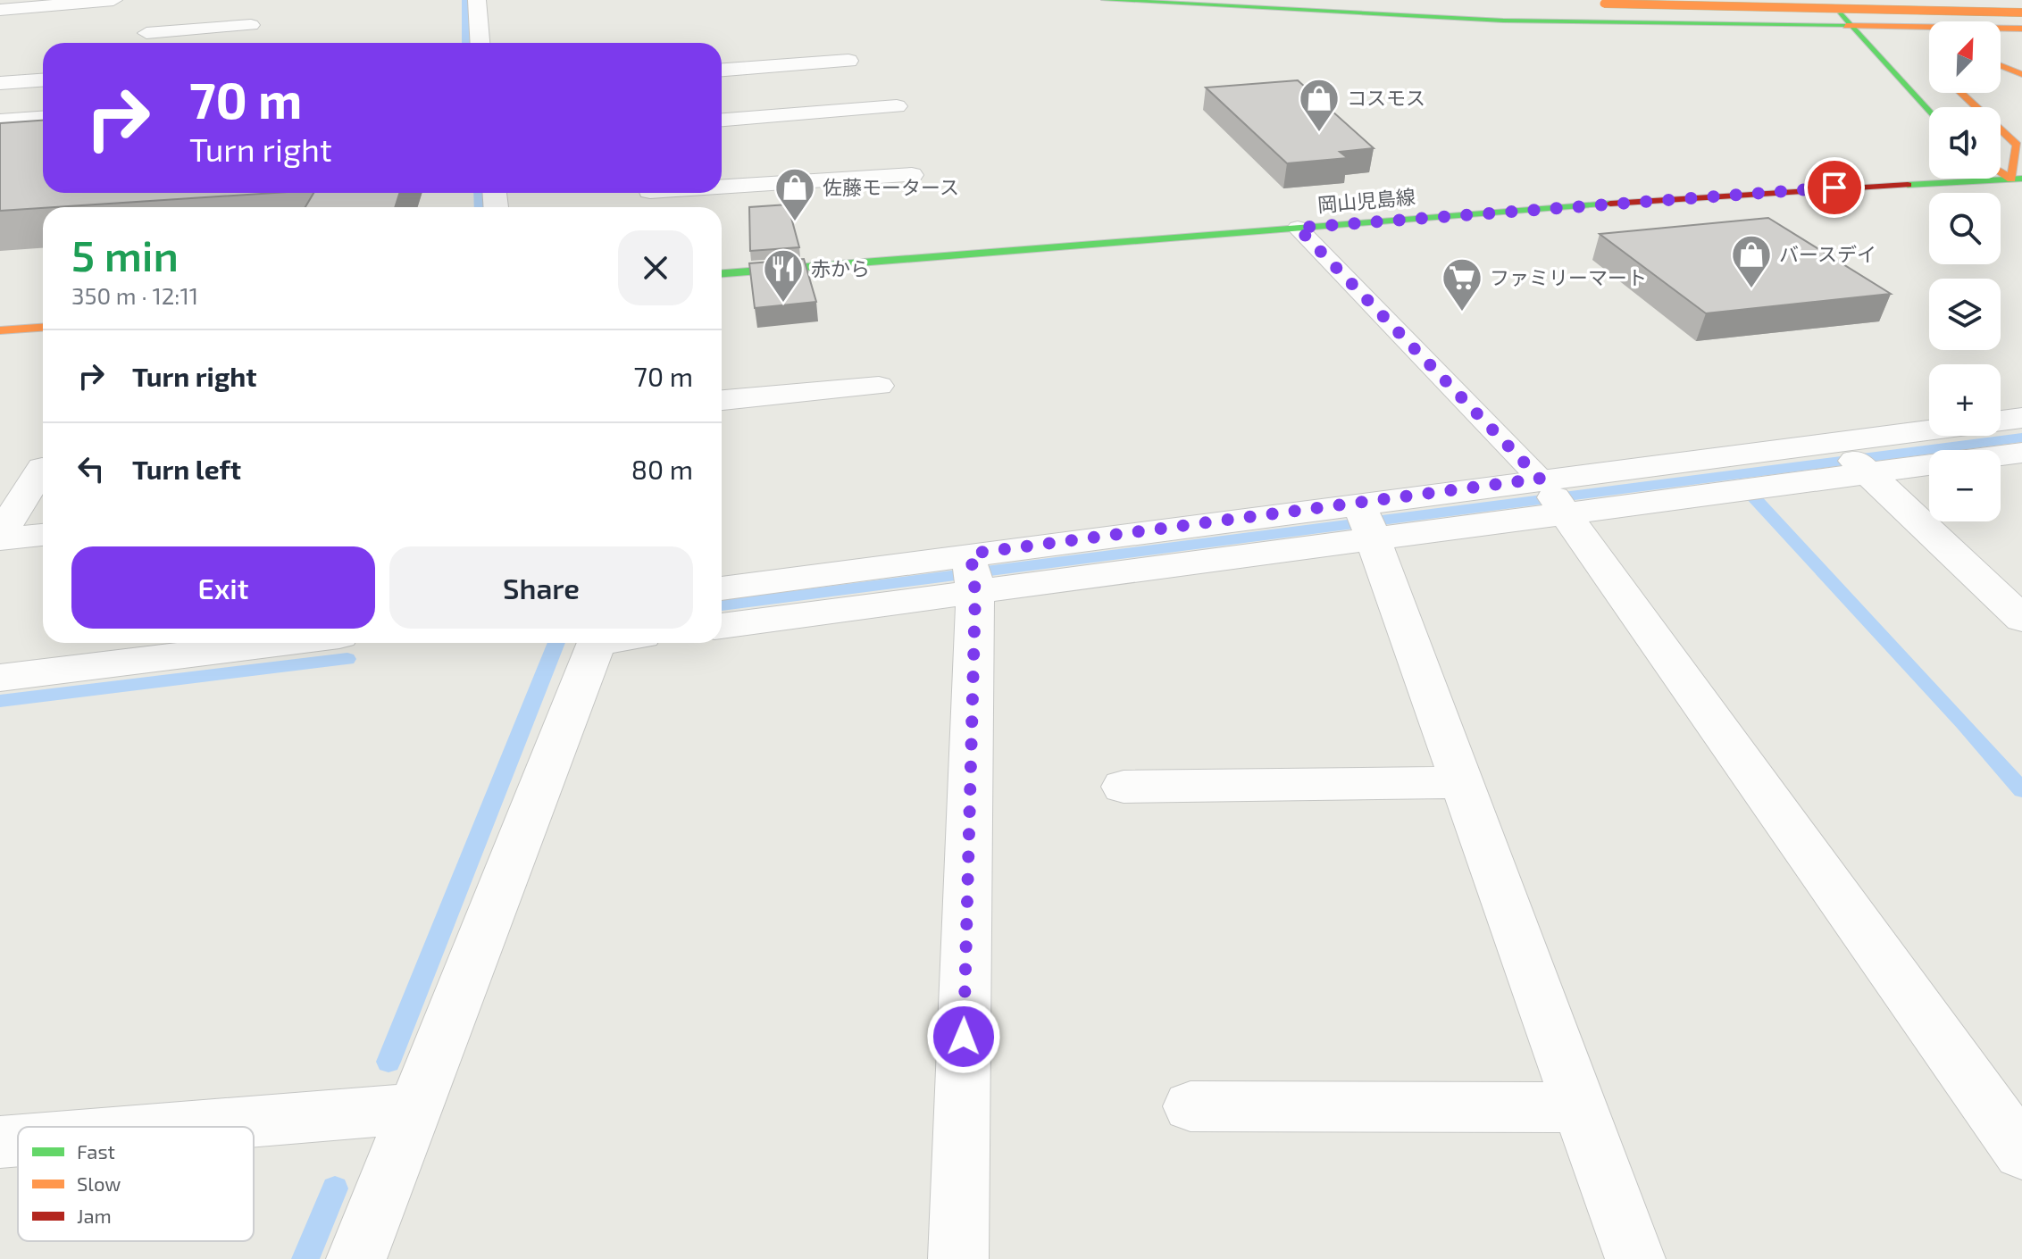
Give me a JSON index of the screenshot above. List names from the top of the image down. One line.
{"streets":{"main road":["岡山児島線"]},"places":{"shop":["コスモス","佐藤モータース","バースデイ"],"restaurant":["赤から"],"supermarket":["ファミリーマート"]},"legend":["Fast","Slow","Jam"],"north":"top right","page":{"map_buttons":["+","−"],"turn":["70 m","Turn right"],"heading":["5 min","350 m · 12:11"],"list":[{"name":"Turn right","value":"70 m"},{"name":"Turn left","value":"80 m"}],"buttons":["Exit","Share"]}}
